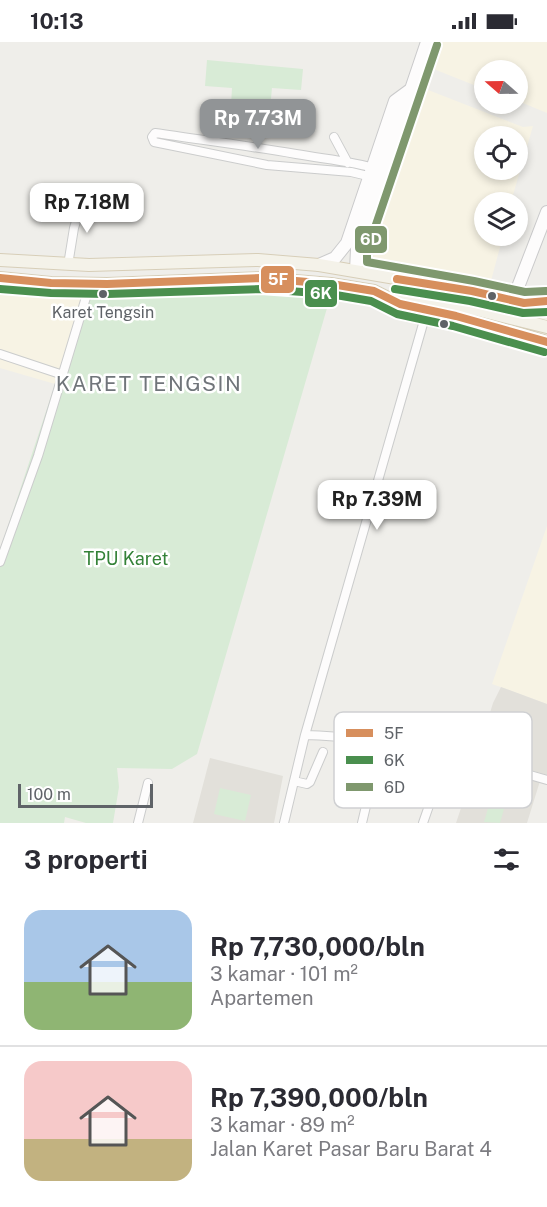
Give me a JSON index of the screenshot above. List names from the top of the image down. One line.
{"districts":["KARET TENGSIN"],"parks":["TPU Karet"],"places":["Karet Tengsin"],"lines":["transit line 6D","transit line 5F","transit line 6K"],"legend":["5F","6K","6D"],"scale_bar":"100 m","north":"left","page":{"status":"10:13","price":["Rp 7.73M","Rp 7.18M","Rp 7.39M"],"scale":"100 m","heading":"3 properti","list":[{"name":"Rp 7,730,000/bln","note":"3 kamar · 101 m² · Apartemen"},{"name":"Rp 7,390,000/bln","note":"3 kamar · 89 m² · Jalan Karet Pasar Baru Barat 4"}]}}
